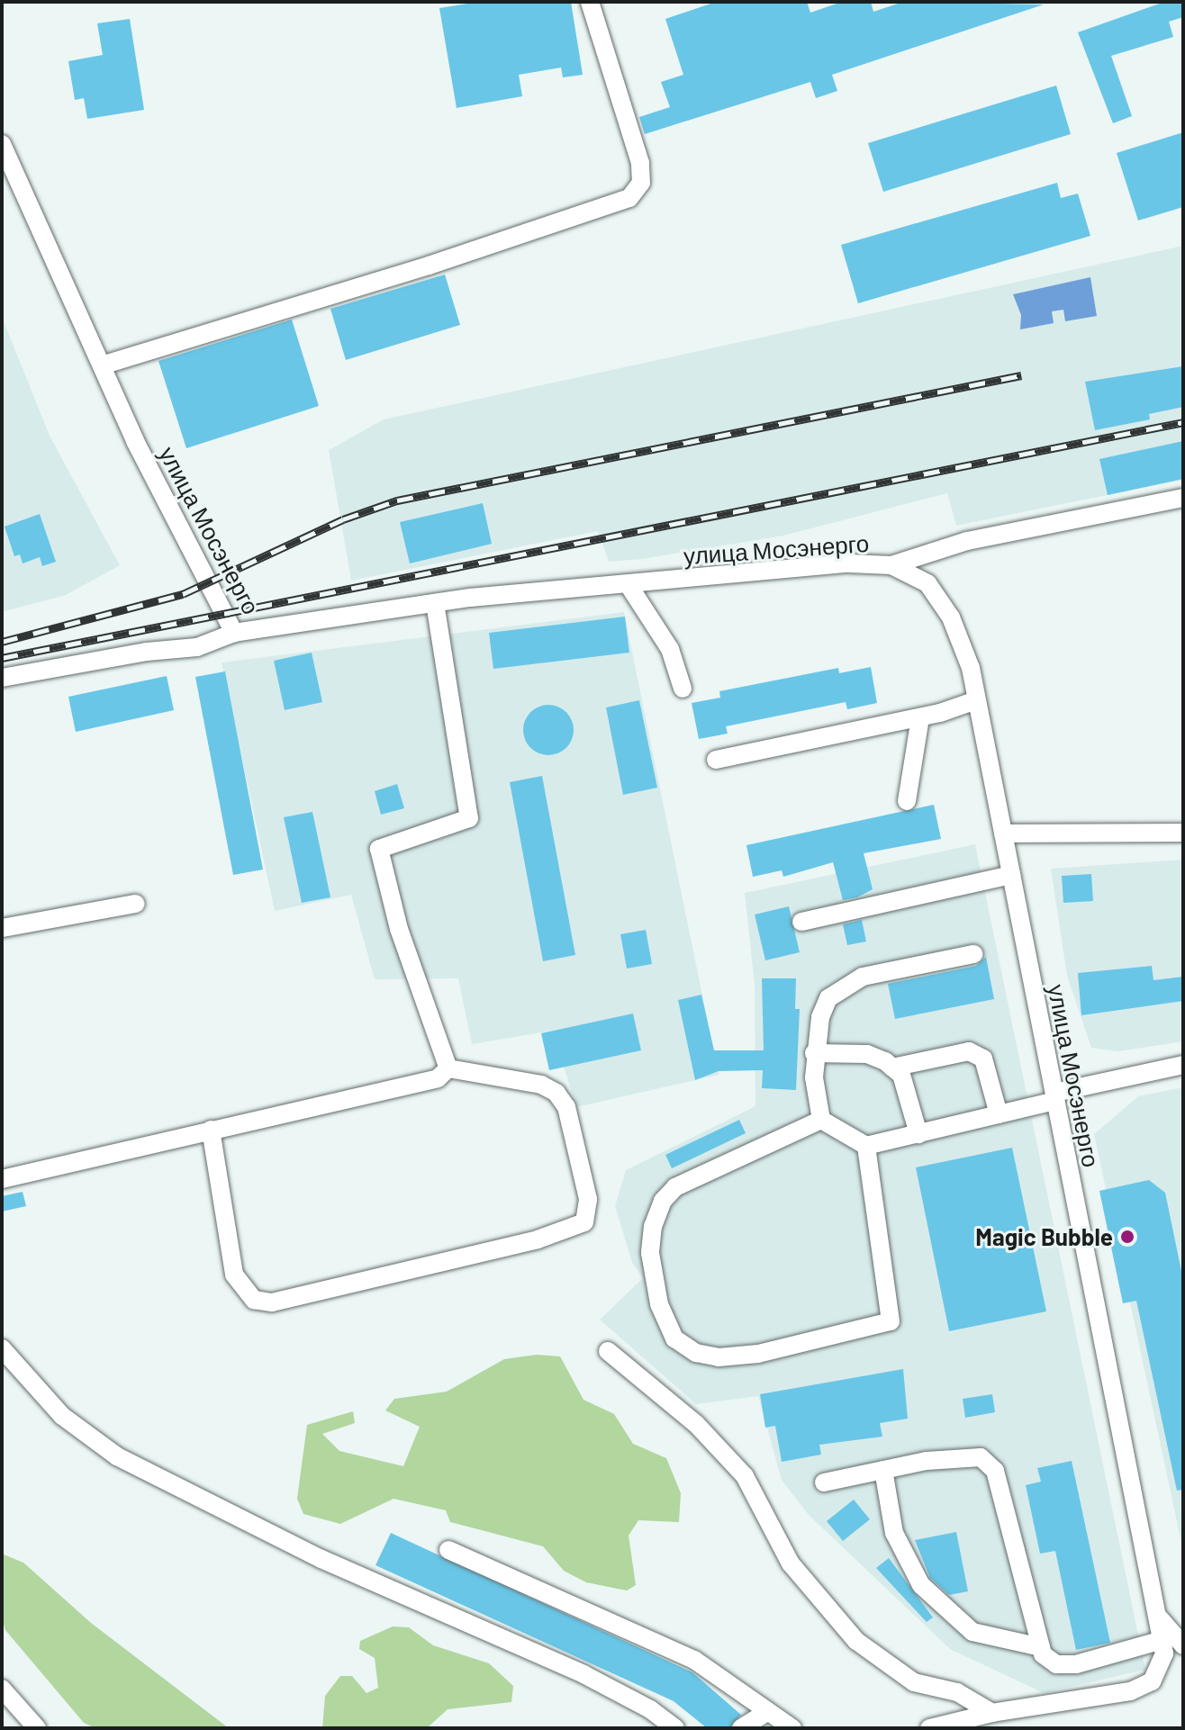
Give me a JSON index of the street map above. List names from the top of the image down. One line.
{"streets":{"street":["улица Мосэнерго"]},"places":["Magic Bubble"]}
